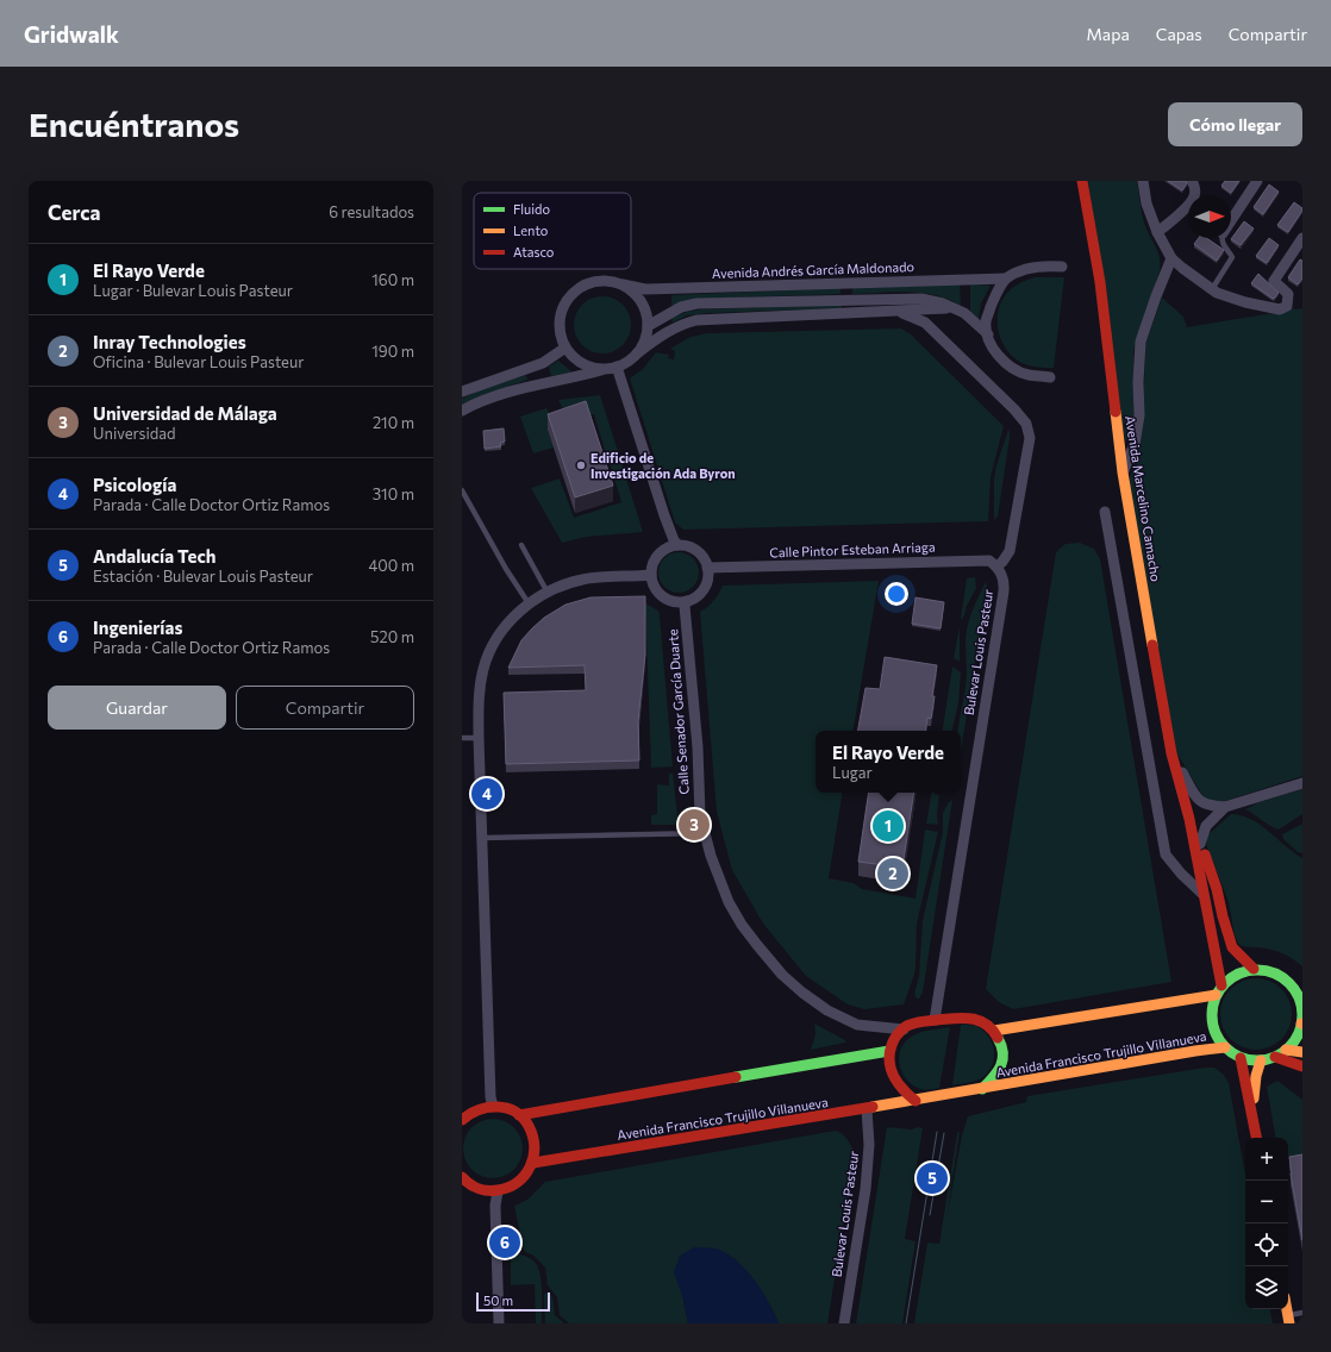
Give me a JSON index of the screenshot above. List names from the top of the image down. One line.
{"streets":{"street":["Avenida Andrés García Maldonado","Avenida Marcelino Camacho","Calle Pintor Esteban Arriaga","Bulevar Louis Pasteur","Calle Senador García Duarte","Avenida Francisco Trujillo Villanueva"]},"crossings":[["Avenida Marcelino Camacho","Avenida Francisco Trujillo Villanueva"],["Calle Pintor Esteban Arriaga","Bulevar Louis Pasteur"],["Calle Pintor Esteban Arriaga","Calle Senador García Duarte"],["Bulevar Louis Pasteur","Calle Senador García Duarte"],["Bulevar Louis Pasteur","Avenida Francisco Trujillo Villanueva"],["Calle Senador García Duarte","Avenida Francisco Trujillo Villanueva"]],"places":["Edificio de Investigación Ada Byron"],"legend":["Fluido","Lento","Atasco"],"scale_bar":"50 m","north":"right","page":{"header":"Gridwalk","nav":["Mapa","Capas","Compartir"],"buttons":["Cómo llegar",["Guardar","Compartir"]],"title":"Encuéntranos","heading":["Cerca","6 resultados"],"list":[{"mark":"1","name":"El Rayo Verde","note":"Lugar · Bulevar Louis Pasteur","value":"160 m"},{"mark":"2","name":"Inray Technologies","note":"Oficina · Bulevar Louis Pasteur","value":"190 m"},{"mark":"3","name":"Universidad de Málaga","note":"Universidad","value":"210 m"},{"mark":"4","name":"Psicología","note":"Parada · Calle Doctor Ortiz Ramos","value":"310 m"},{"mark":"5","name":"Andalucía Tech","note":"Estación · Bulevar Louis Pasteur","value":"400 m"},{"mark":"6","name":"Ingenierías","note":"Parada · Calle Doctor Ortiz Ramos","value":"520 m"}],"popup":["El Rayo Verde","Lugar"],"pins":["4","3","1","2","5","6"],"map_buttons":["+","−"],"scale":"50 m"}}
